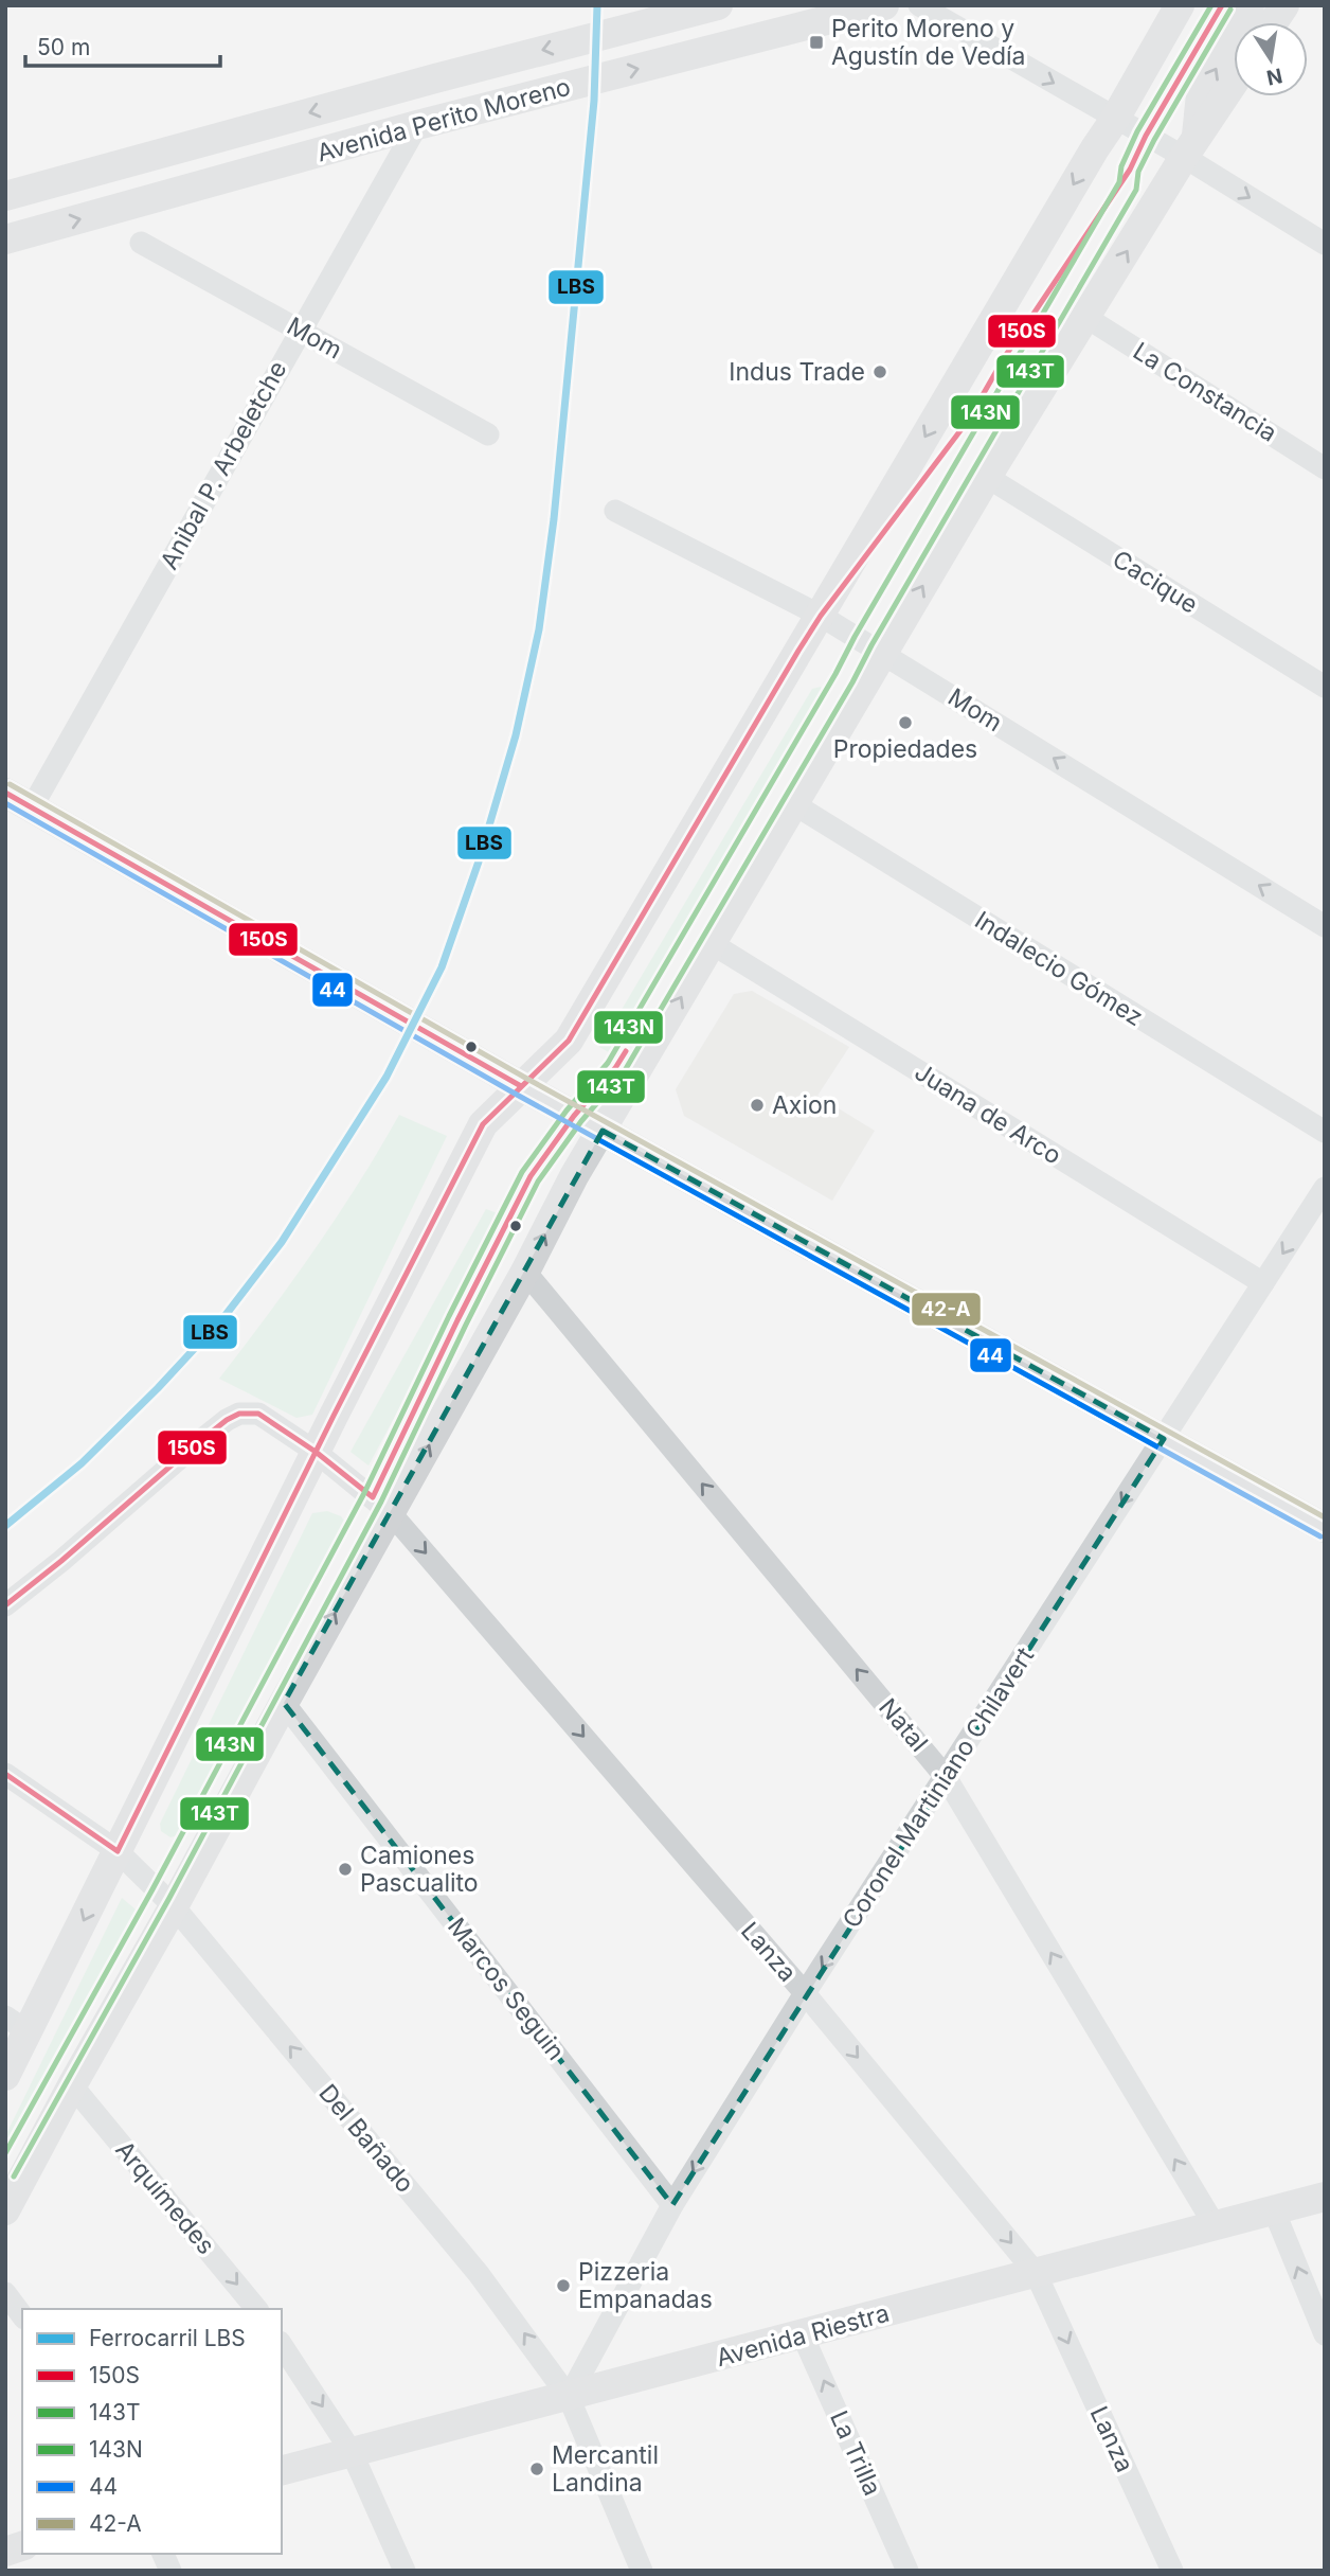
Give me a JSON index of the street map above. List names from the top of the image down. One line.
{"streets":{"main road":["Avenida Perito Moreno","Avenida Riestra"],"street":["Mom","La Constancia","Anibal P. Arbeletche","Cacique","Indalecio Gómez","Juana de Arco","Natal","Coronel Martiniano Chilavert","Lanza","Marcos Seguin","Del Bañado","Arquímedes","La Trilla"]},"crossings":[["Avenida Perito Moreno","Anibal P. Arbeletche"],["Mom","Anibal P. Arbeletche"],["Juana de Arco","Coronel Martiniano Chilavert"],["Natal","Coronel Martiniano Chilavert"],["Natal","Avenida Riestra"],["Coronel Martiniano Chilavert","Lanza"],["Coronel Martiniano Chilavert","Marcos Seguin"],["Coronel Martiniano Chilavert","Del Bañado"],["Coronel Martiniano Chilavert","Avenida Riestra"],["Lanza","Avenida Riestra"],["Del Bañado","Avenida Riestra"],["Avenida Riestra","La Trilla"]],"one_way":["Mom","Natal","Coronel Martiniano Chilavert","Lanza","Del Bañado","Arquímedes","La Trilla"],"places":{"transit":["Perito Moreno y Agustín de Vedía"],"other":["Indus Trade","Propiedades","Axion","Camiones Pascualito","Pizzeria Empanadas","Mercantil Landina"]},"lines":["rail line LBS","transit line 150S","transit line 143N","transit line 143T","transit line 42-A","transit line 44"],"legend":["Ferrocarril LBS","150S","143T","143N","44","42-A"],"scale_bar":"50 m","north":"bottom"}
